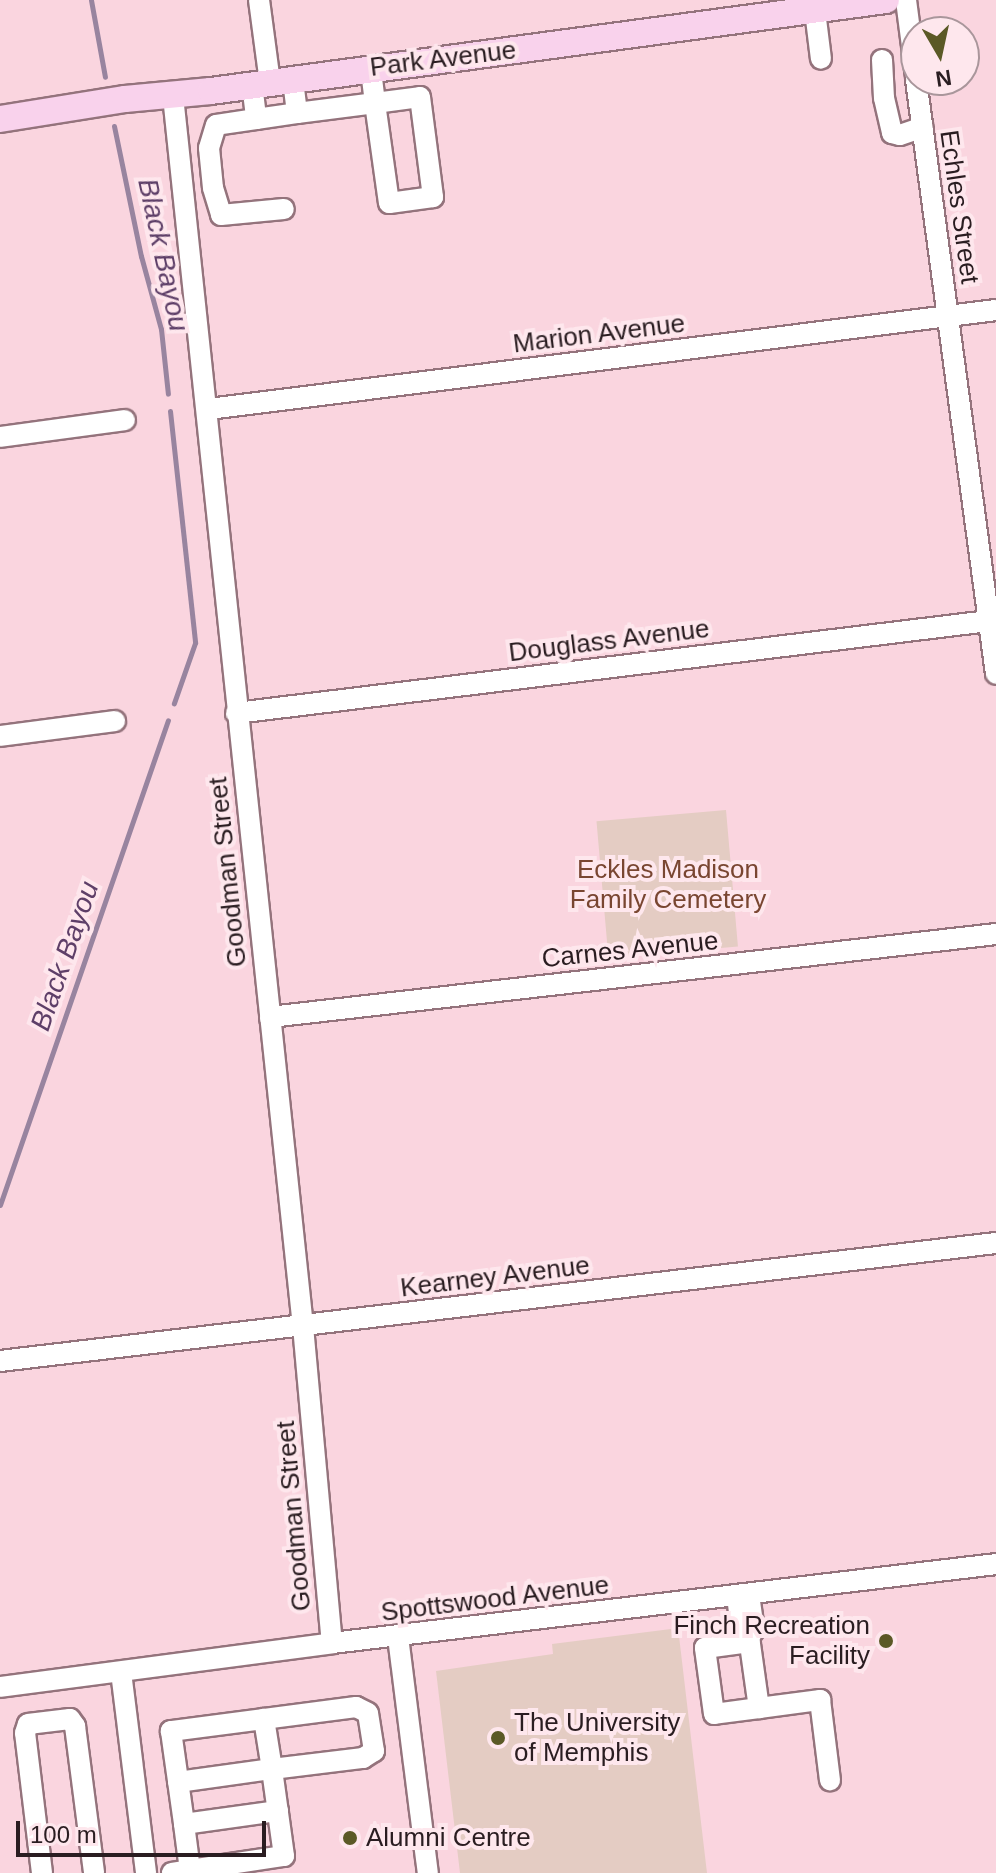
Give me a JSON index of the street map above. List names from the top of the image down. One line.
{"streets":{"main road":["Park Avenue"],"street":["Echles Street","Marion Avenue","Douglass Avenue","Goodman Street","Carnes Avenue","Kearney Avenue","Spottswood Avenue"]},"crossings":[["Park Avenue","Goodman Street"],["Echles Street","Marion Avenue"],["Echles Street","Douglass Avenue"],["Marion Avenue","Goodman Street"],["Douglass Avenue","Goodman Street"],["Goodman Street","Carnes Avenue"],["Goodman Street","Kearney Avenue"],["Goodman Street","Spottswood Avenue"]],"water":["Black Bayou"],"parks":["Eckles Madison Family Cemetery"],"places":["Finch Recreation Facility","The University of Memphis","Alumni Centre"],"scale_bar":"100 m","north":"bottom"}
